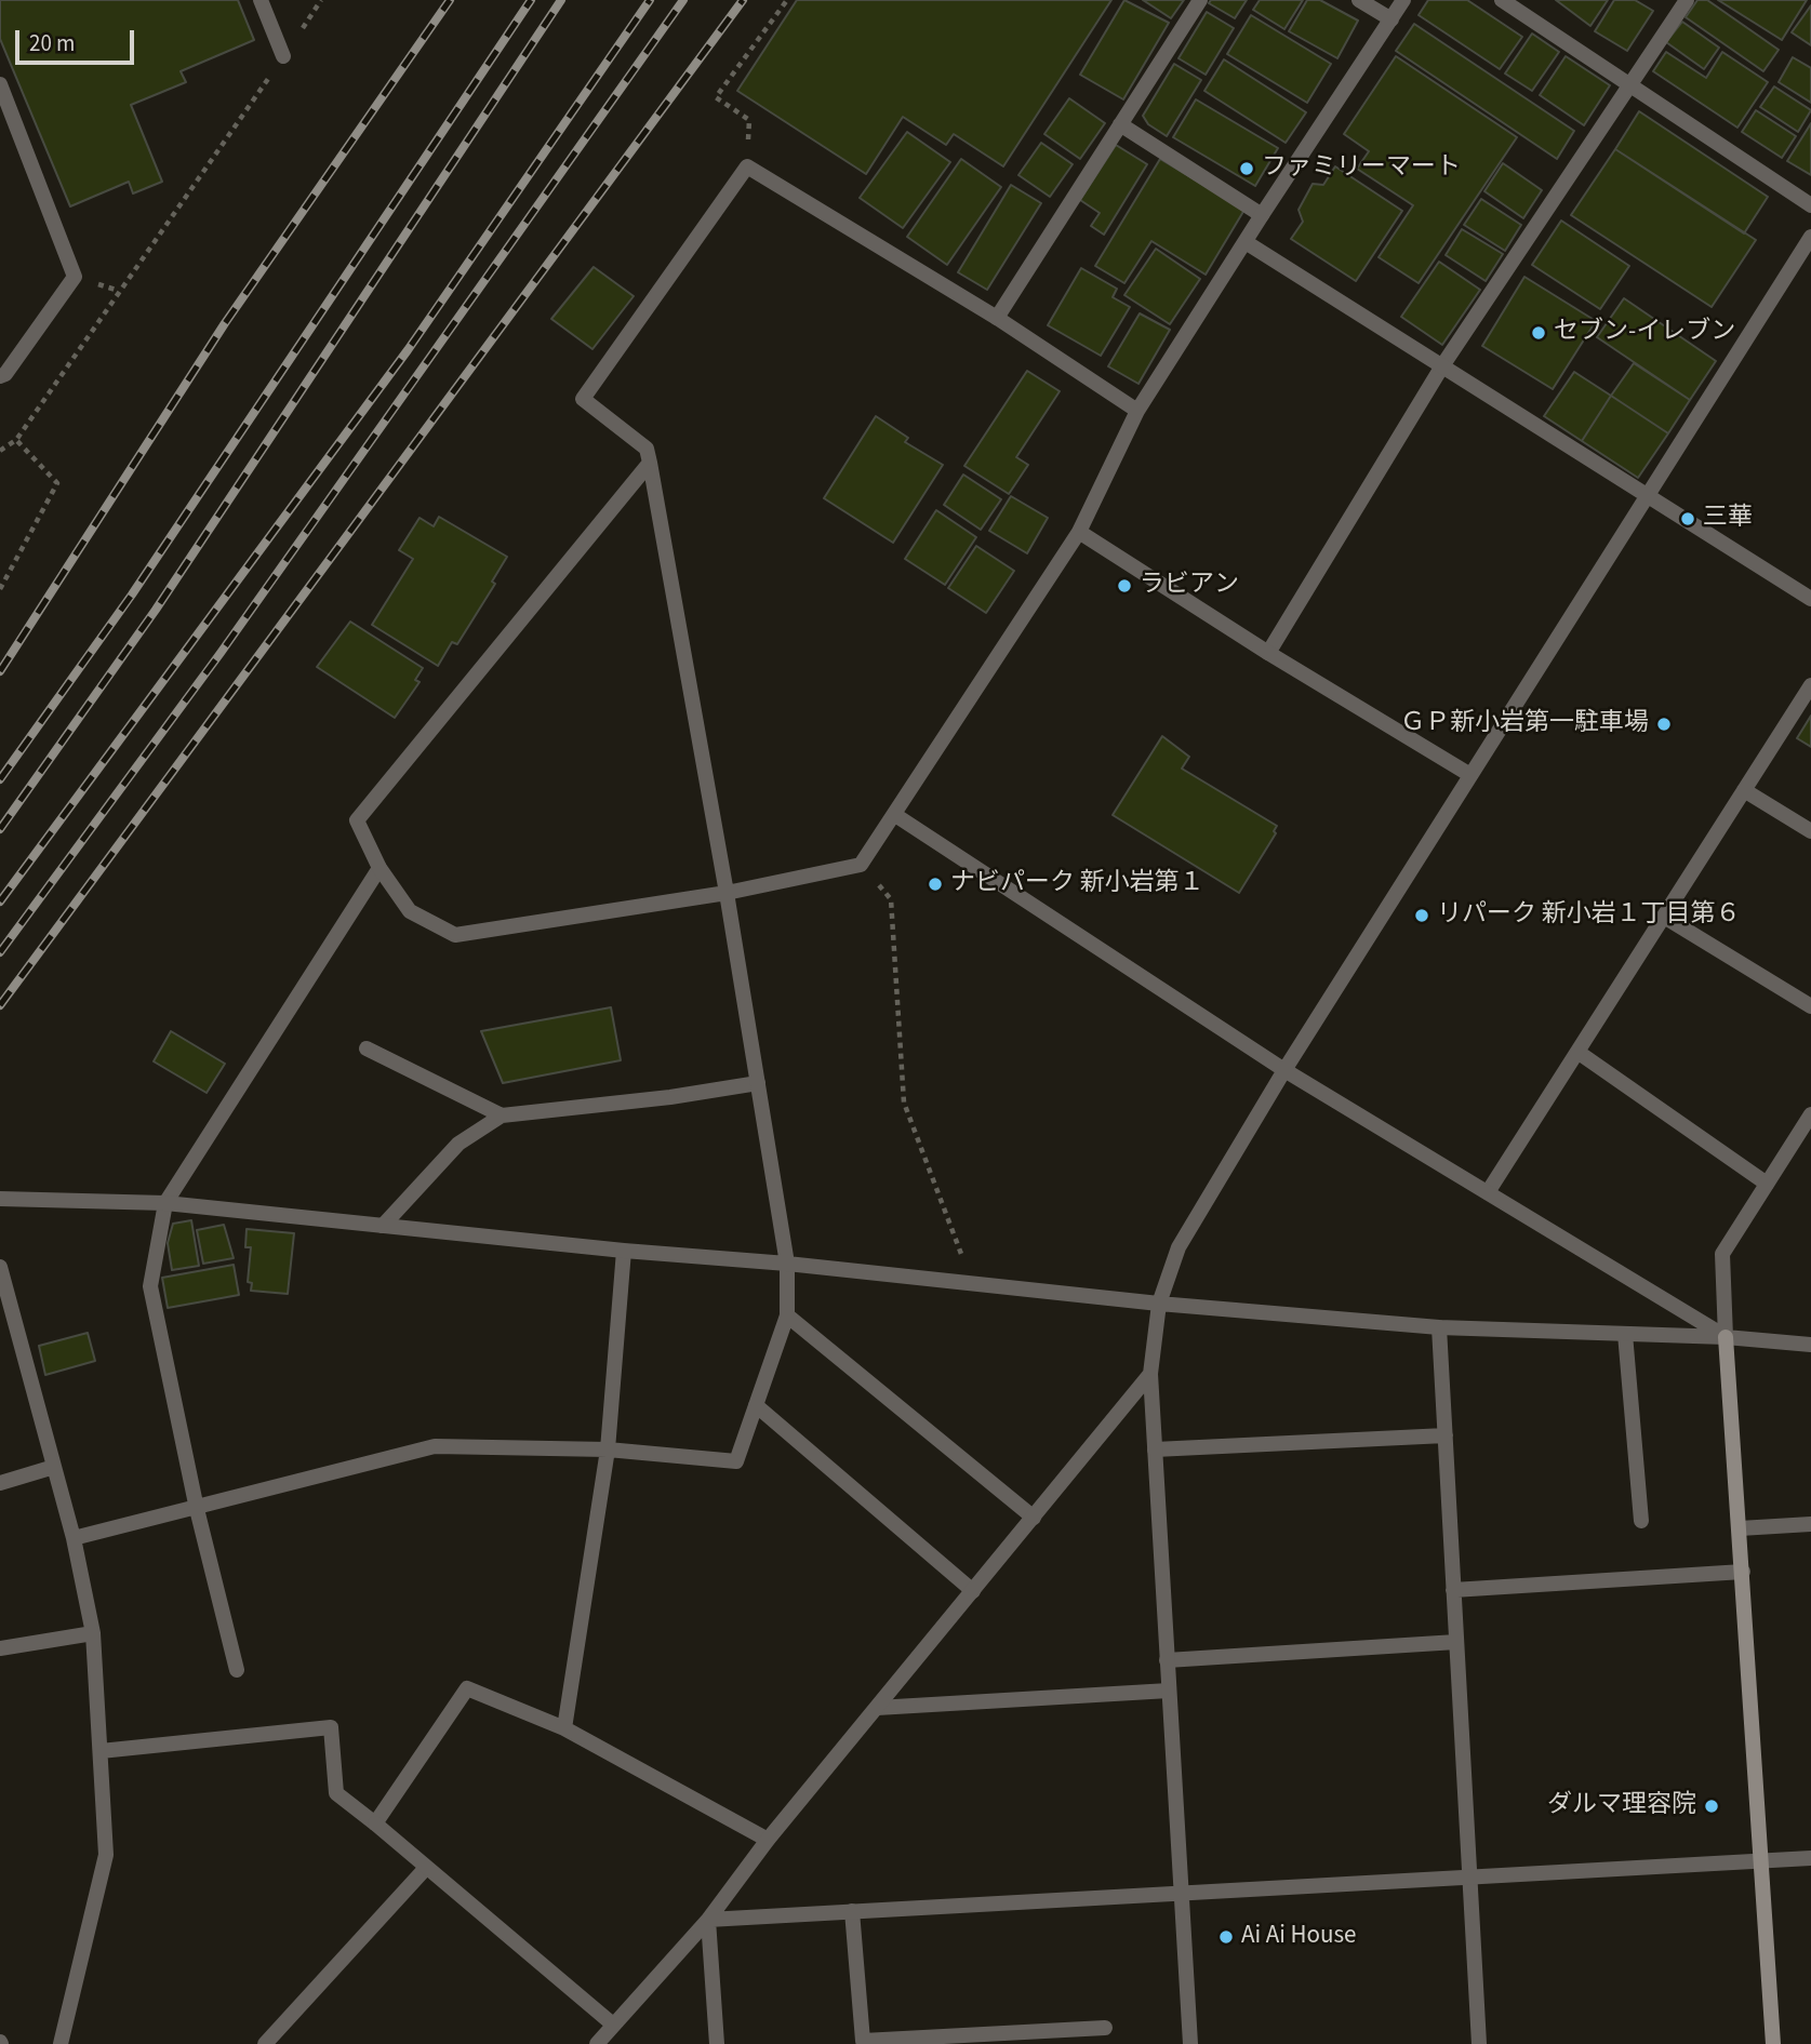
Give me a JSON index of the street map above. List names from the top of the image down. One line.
{"places":["ファミリーマート","セブン-イレブン","三華","ラビアン","ＧＰ新小岩第一駐車場","ナビパーク 新小岩第１","リパーク 新小岩１丁目第６","ダルマ理容院","Ai Ai House"],"scale_bar":"20 m"}
